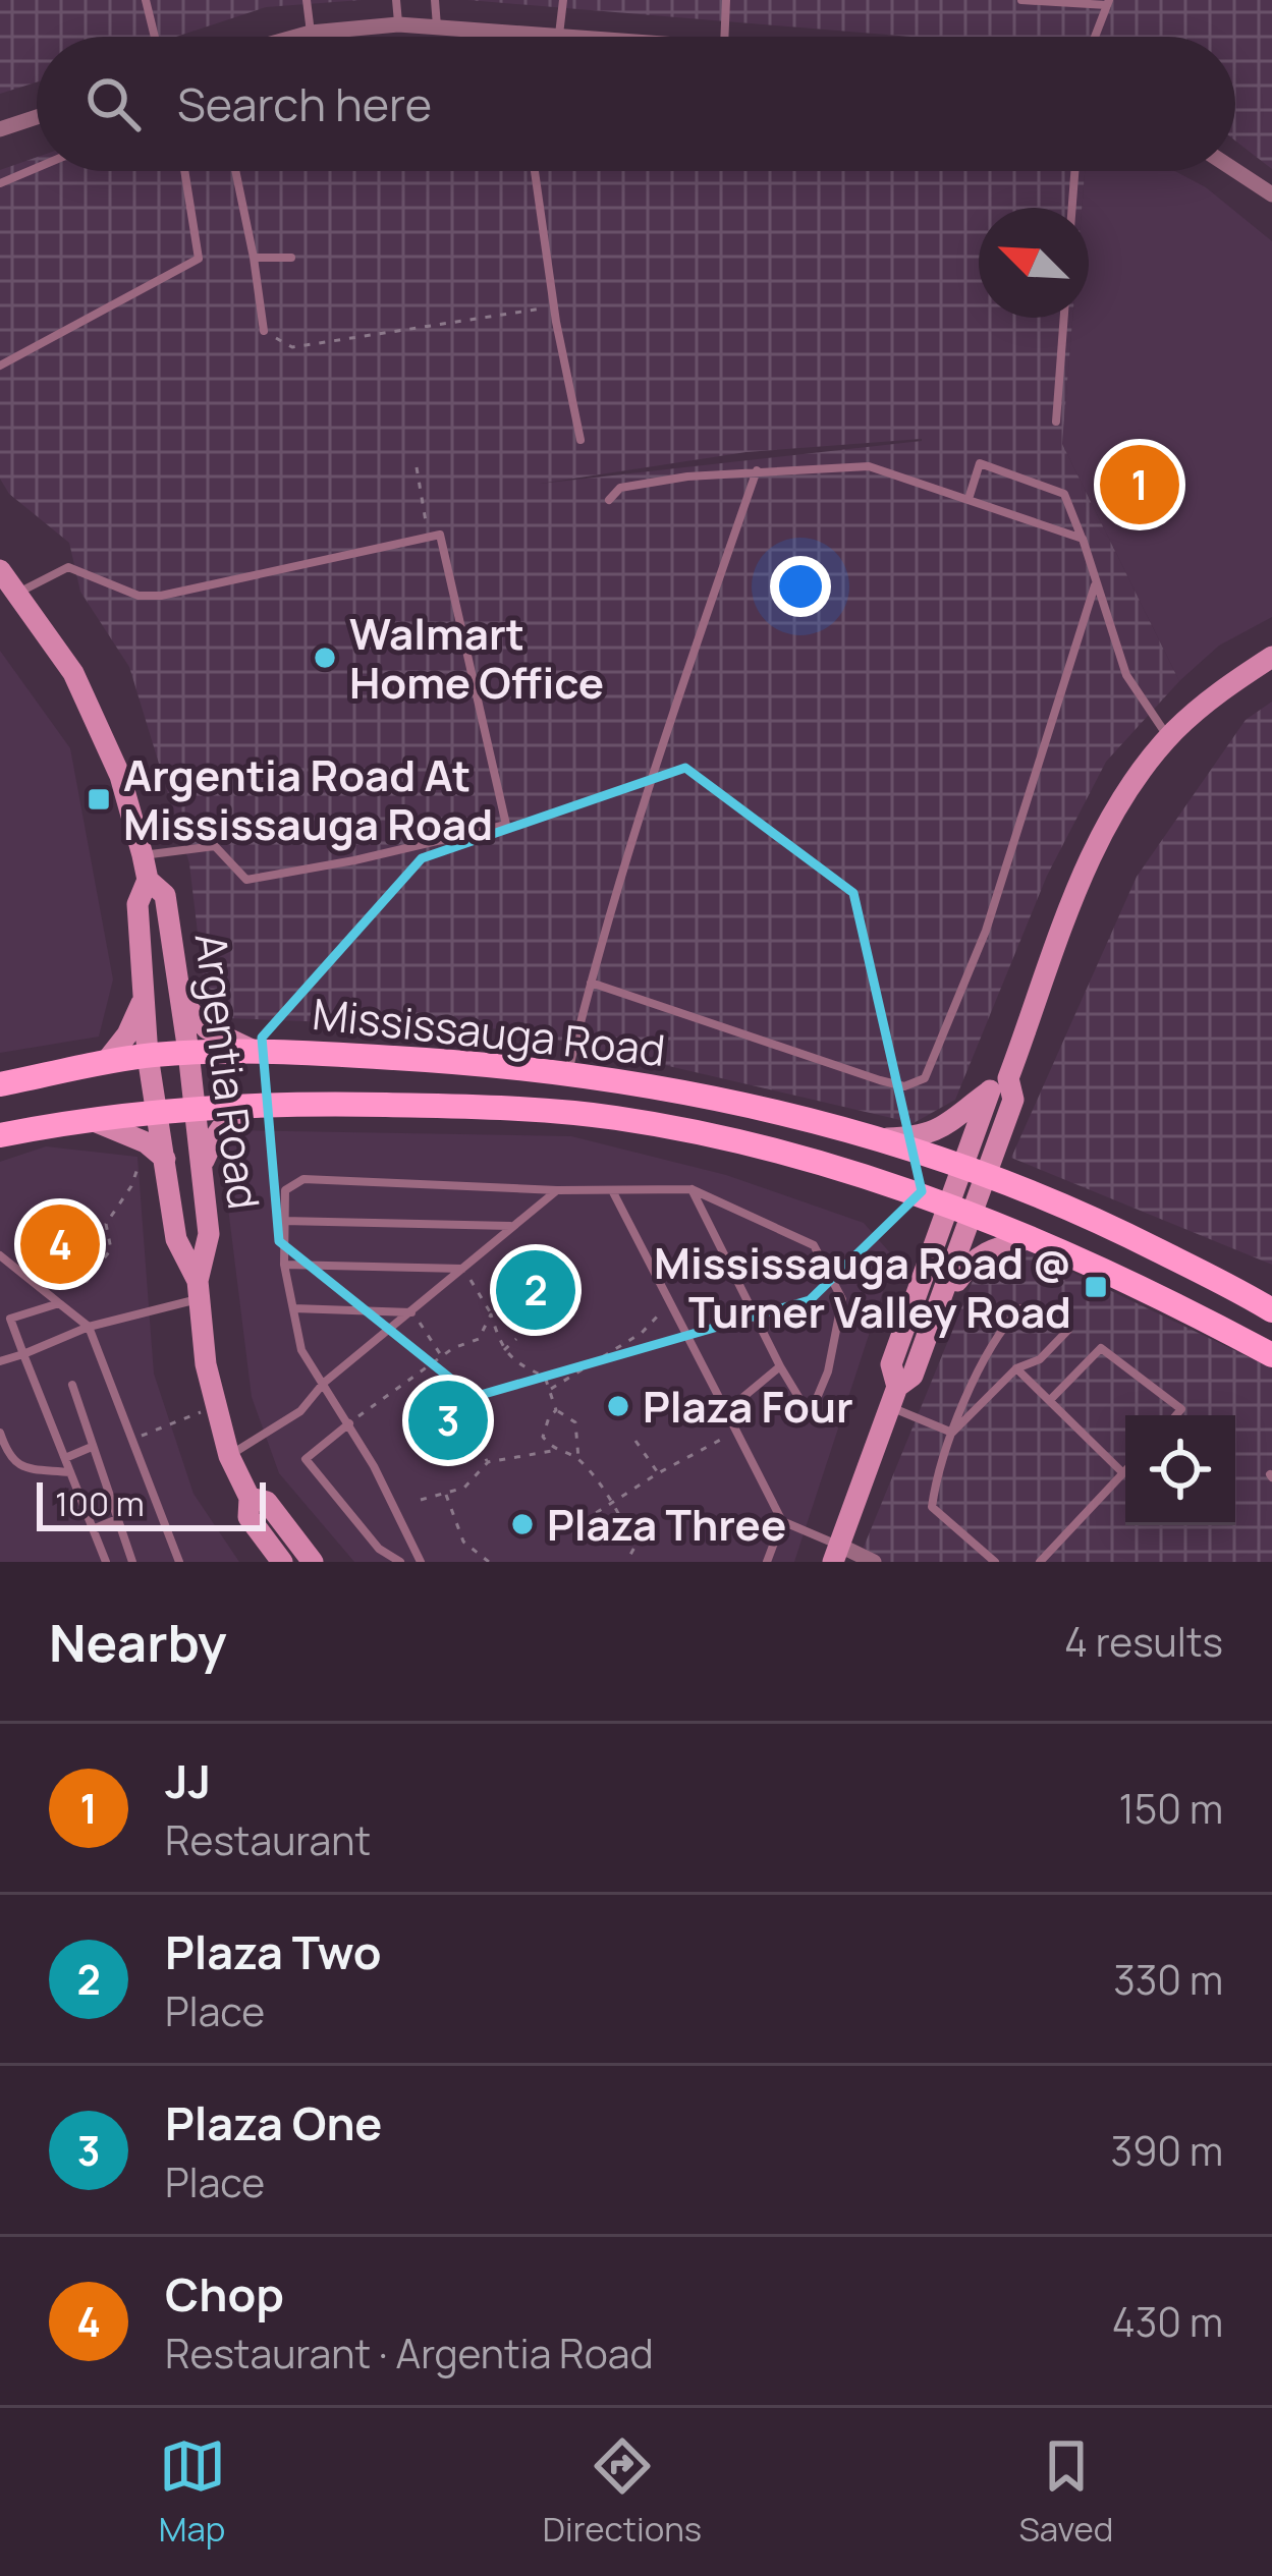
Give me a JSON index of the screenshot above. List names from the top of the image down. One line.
{"streets":{"main road":["Mississauga Road"],"street":["Argentia Road"]},"crossings":[["Mississauga Road","Argentia Road"]],"places":{"other":["Walmart Home Office","Plaza Four","Plaza Three"],"transit":["Argentia Road At Mississauga Road","Mississauga Road @ Turner Valley Road"]},"scale_bar":"100 m","north":"top left","page":{"search":"Search here","pins":["1","4","2","3"],"scale":"100 m","heading":["Nearby","4 results"],"list":[{"mark":"1","name":"JJ","note":"Restaurant","value":"150 m"},{"mark":"2","name":"Plaza Two","note":"Place","value":"330 m"},{"mark":"3","name":"Plaza One","note":"Place","value":"390 m"},{"mark":"4","name":"Chop","note":"Restaurant · Argentia Road","value":"430 m"}],"nav":["Map","Directions","Saved"]}}
